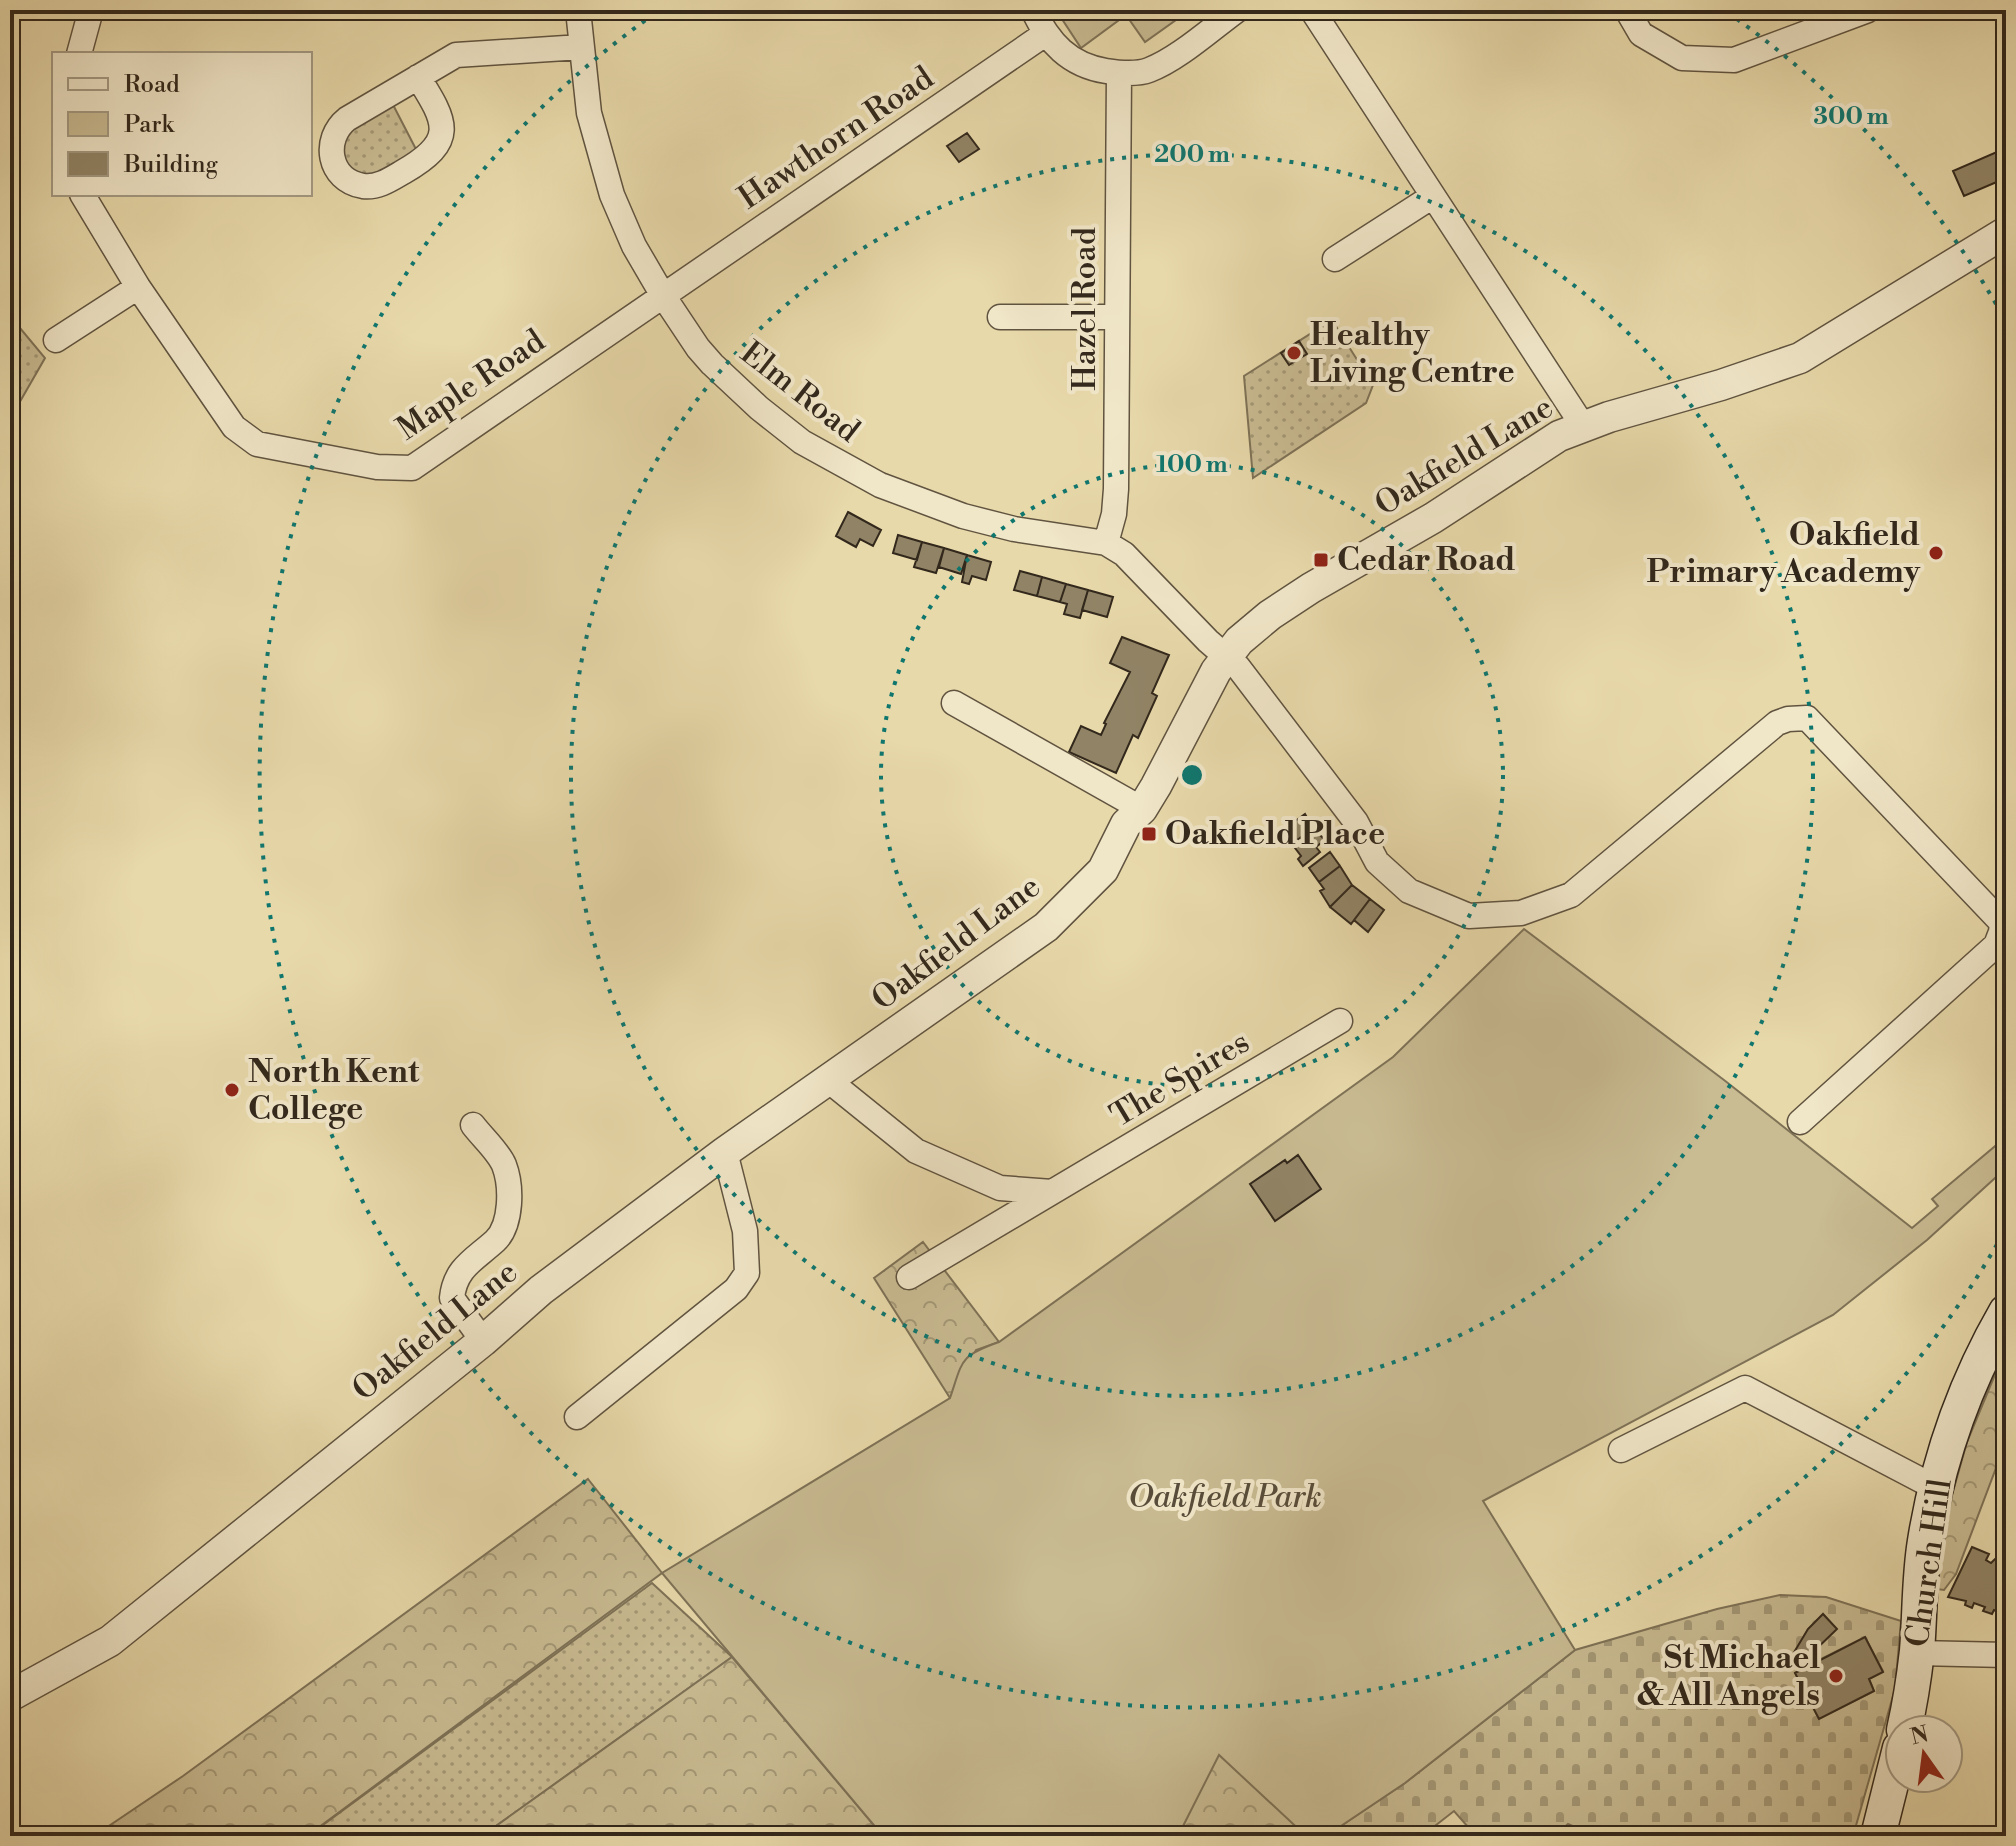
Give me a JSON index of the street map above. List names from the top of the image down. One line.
{"streets":{"main road":["Church Hill"],"street":["Hawthorn Road","Hazel Road","Maple Road","Elm Road","Oakfield Lane","The Spires"]},"crossings":[["Hawthorn Road","Maple Road"],["Hawthorn Road","Elm Road"],["Hazel Road","Elm Road"],["Maple Road","Elm Road"],["Elm Road","Oakfield Lane"]],"parks":["Oakfield Park"],"places":{"other":["Healthy Living Centre","Oakfield Primary Academy","North Kent College","St Michael & All Angels"],"transit":["Cedar Road","Oakfield Place"]},"legend":["Road","Park","Building"],"north":"top","rings":["300 m","200 m","100 m"]}
